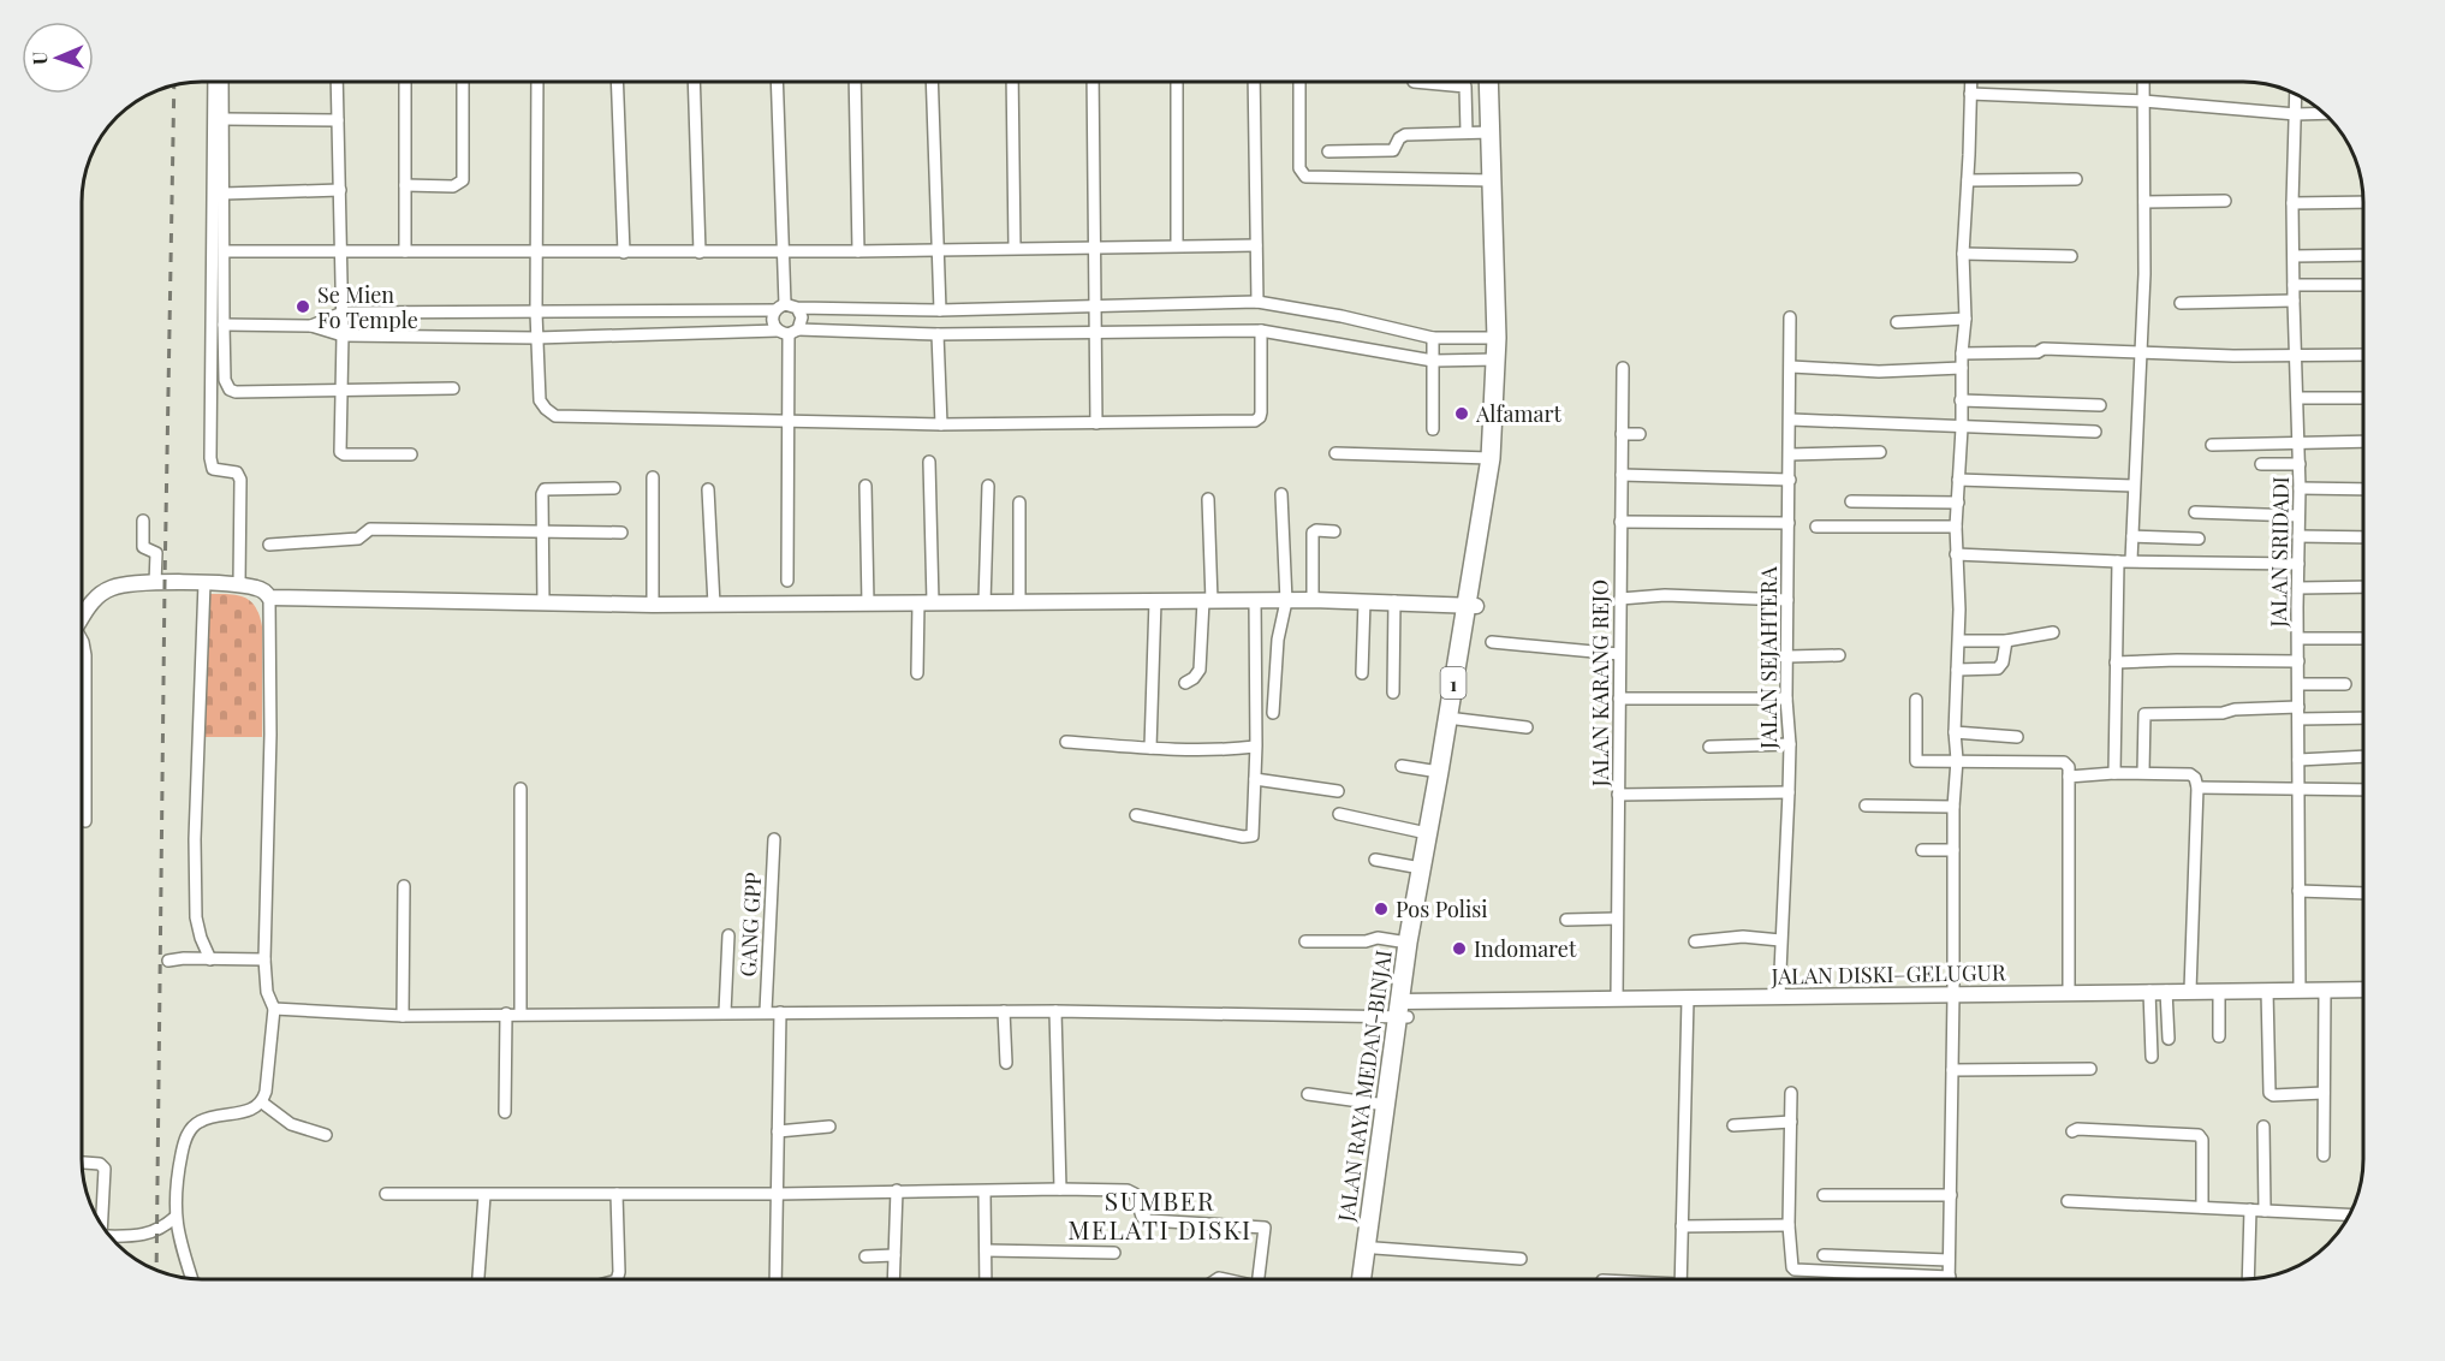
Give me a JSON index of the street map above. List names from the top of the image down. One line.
{"streets":{"highway":["1","JALAN RAYA MEDAN-BINJAI"],"main road":["JALAN DISKI–GELUGUR"],"street":["JALAN SRIDADI","JALAN SEJAHTERA","JALAN KARANG REJO","GANG GPP"]},"crossings":[["JALAN SRIDADI","JALAN DISKI–GELUGUR"],["JALAN SEJAHTERA","JALAN DISKI–GELUGUR"],["JALAN KARANG REJO","JALAN DISKI–GELUGUR"],["JALAN DISKI–GELUGUR","JALAN RAYA MEDAN-BINJAI"]],"districts":["SUMBER MELATI DISKI"],"places":["Se Mien Fo Temple","Alfamart","Pos Polisi","Indomaret"],"north":"left"}
